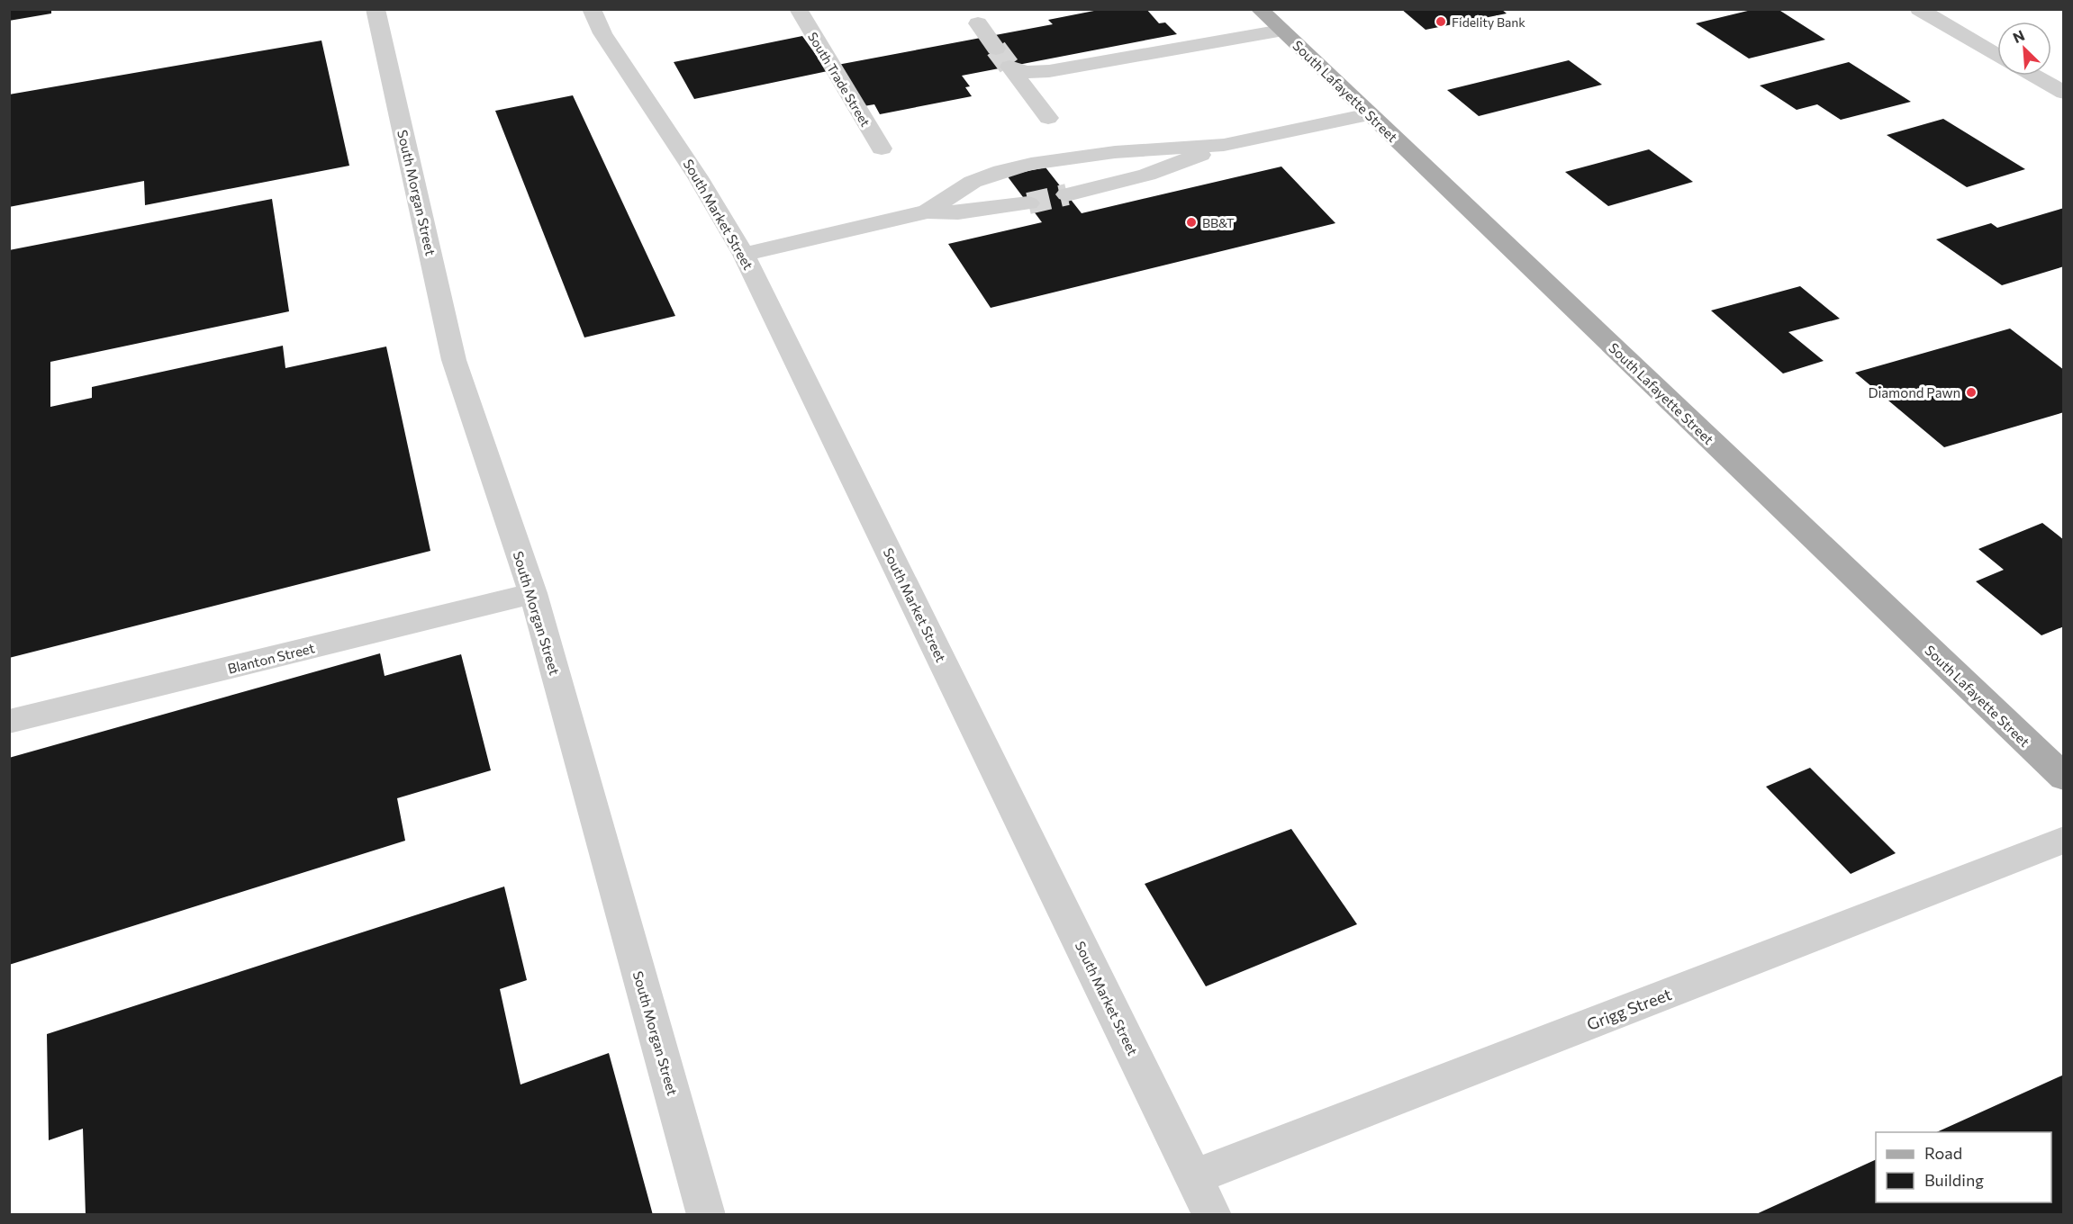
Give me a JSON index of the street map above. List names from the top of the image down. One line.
{"streets":{"main road":["South Lafayette Street"],"street":["South Trade Street","South Morgan Street","South Market Street","Blanton Street","Grigg Street"]},"crossings":[["South Morgan Street","Blanton Street"],["South Market Street","Grigg Street"]],"places":["Fidelity Bank","BB&T","Diamond Pawn"],"legend":["Road","Building"],"north":"top left"}
